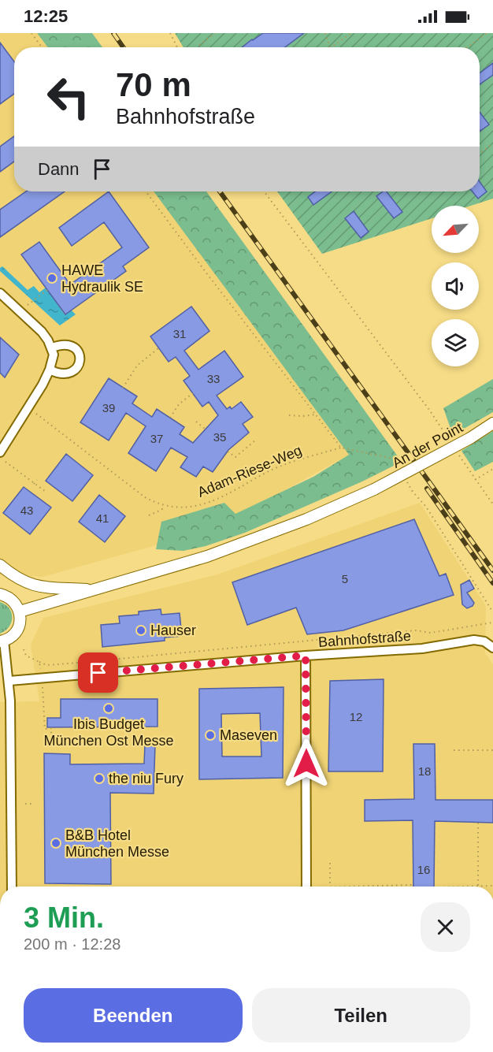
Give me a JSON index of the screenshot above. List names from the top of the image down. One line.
{"streets":{"street":["An der Point","Bahnhofstraße"],"path":["Adam-Riese-Weg"]},"places":["HAWE Hydraulik SE","Hauser","Ibis Budget München Ost Messe","Maseven","the niu Fury","B&B Hotel München Messe"],"house_numbers":["31","33","39","35","37","43","41","5","12","18","16"],"north":"bottom left","page":{"status":"12:25","turn":["70 m","Bahnhofstraße"],"then":"Dann","heading":["3 Min.","200 m · 12:28"],"buttons":["Beenden","Teilen"]}}
